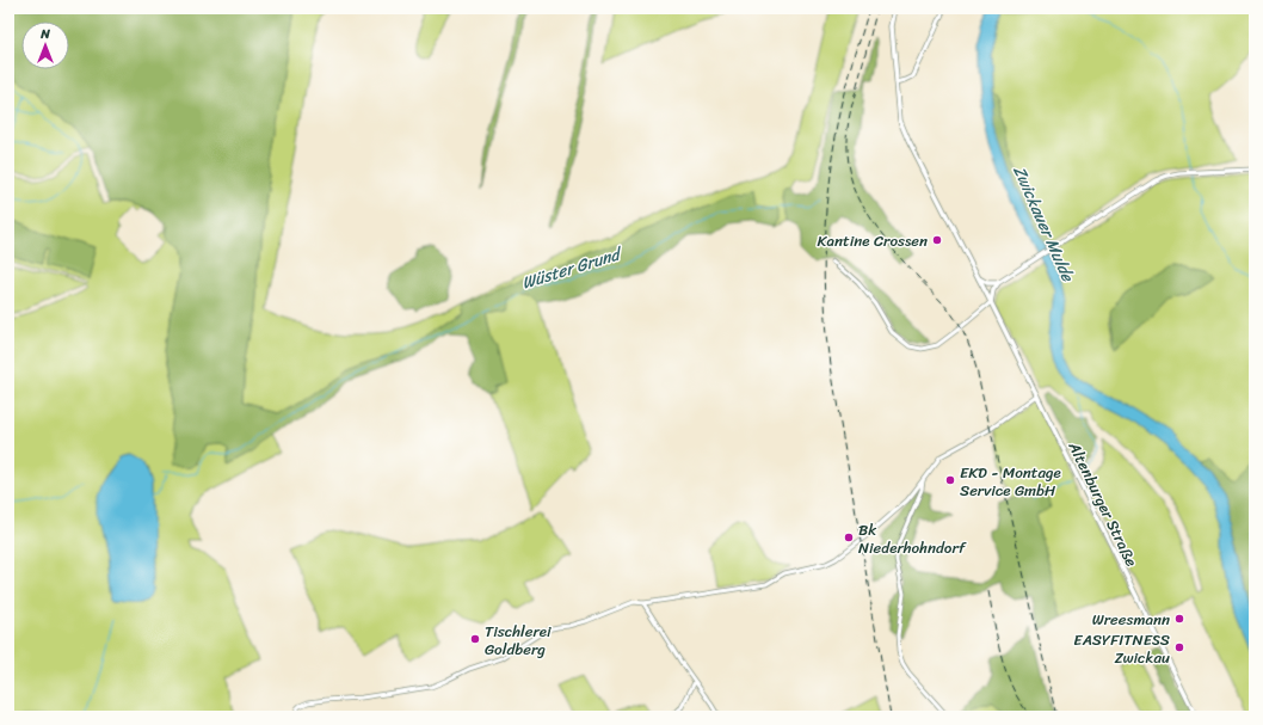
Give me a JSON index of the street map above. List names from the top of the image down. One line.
{"streets":{"street":["Altenburger Straße"]},"water":["Zwickauer Mulde","Wüster Grund"],"places":["Kantine Crossen","EKD - Montage Service GmbH","Bk Niederhohndorf","Wreesmann","Tischlerei Goldberg","EASYFITNESS Zwickau"],"north":"top"}
